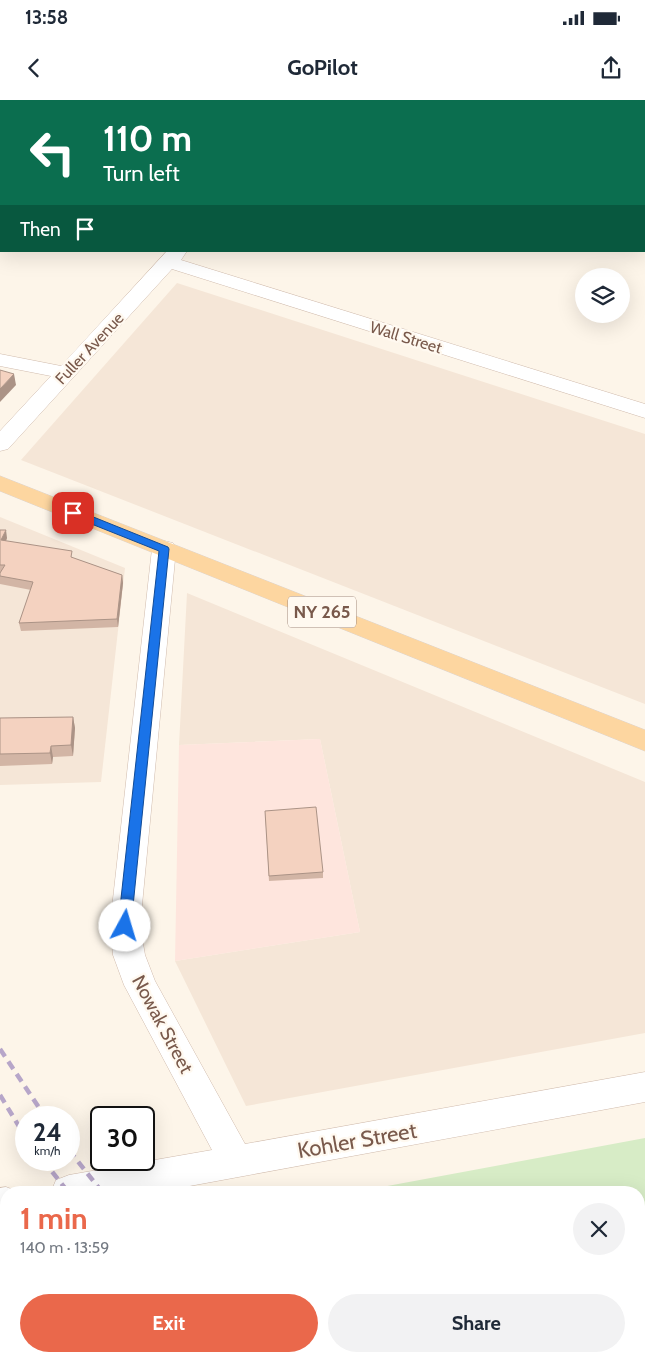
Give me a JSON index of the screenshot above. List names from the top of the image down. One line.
{"streets":{"main road":["NY 265"],"street":["Wall Street","Fuller Avenue","Nowak Street","Kohler Street"]},"crossings":[["Wall Street","Fuller Avenue"],["NY 265","Nowak Street"],["Nowak Street","Kohler Street"]],"page":{"status":"13:58","header":"GoPilot","turn":["110 m","Turn left"],"then":"Then","speed":"24 km/h","limit":"30","heading":["1 min","140 m · 13:59"],"buttons":["Exit","Share"]}}
